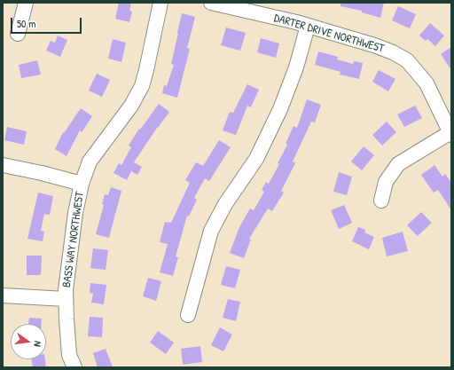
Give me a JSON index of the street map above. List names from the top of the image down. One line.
{"streets":{"street":["DARTER DRIVE NORTHWEST","BASS WAY NORTHWEST"]},"scale_bar":"50 m","north":"right"}
